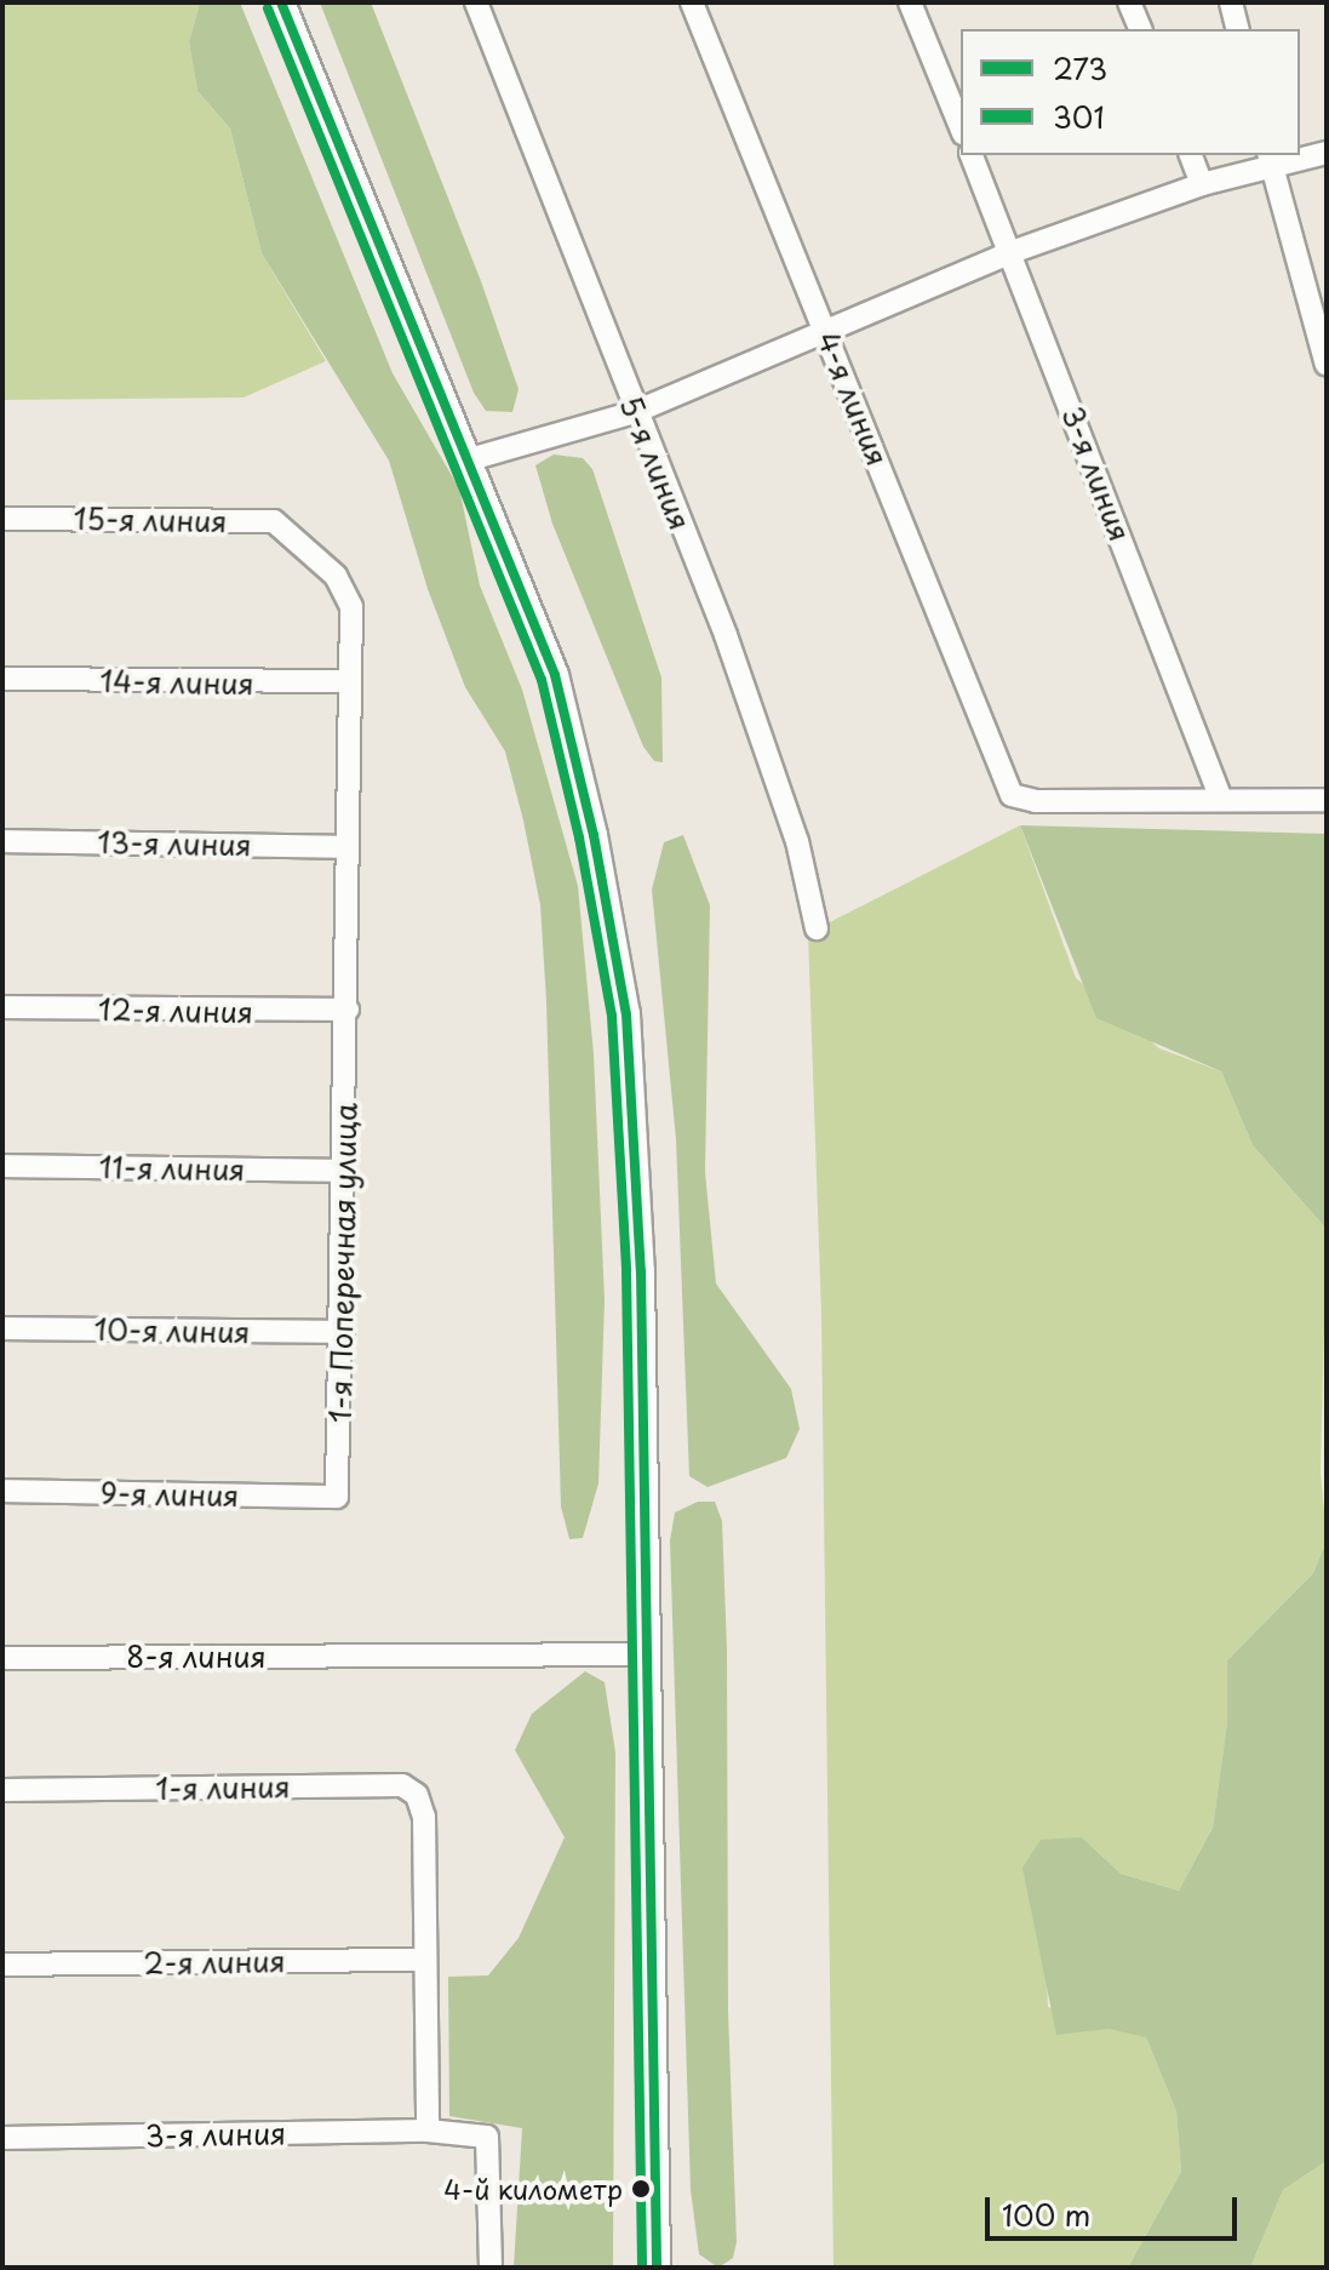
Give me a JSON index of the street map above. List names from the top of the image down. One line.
{"streets":{"street":["4-я линия","5-я линия","3-я линия","15-я линия","14-я линия","13-я линия","12-я линия","11-я линия","1-я Поперечная улица","10-я линия","9-я линия","8-я линия","1-я линия","2-я линия"]},"crossings":[["4-я линия","3-я линия"],["15-я линия","1-я Поперечная улица"],["14-я линия","1-я Поперечная улица"],["13-я линия","1-я Поперечная улица"],["12-я линия","1-я Поперечная улица"],["11-я линия","1-я Поперечная улица"],["1-я Поперечная улица","10-я линия"],["1-я Поперечная улица","9-я линия"],["1-я линия","2-я линия"]],"places":["4-й километр"],"lines":["transit line 273","transit line 301"],"legend":["273","301"],"scale_bar":"100 m"}
